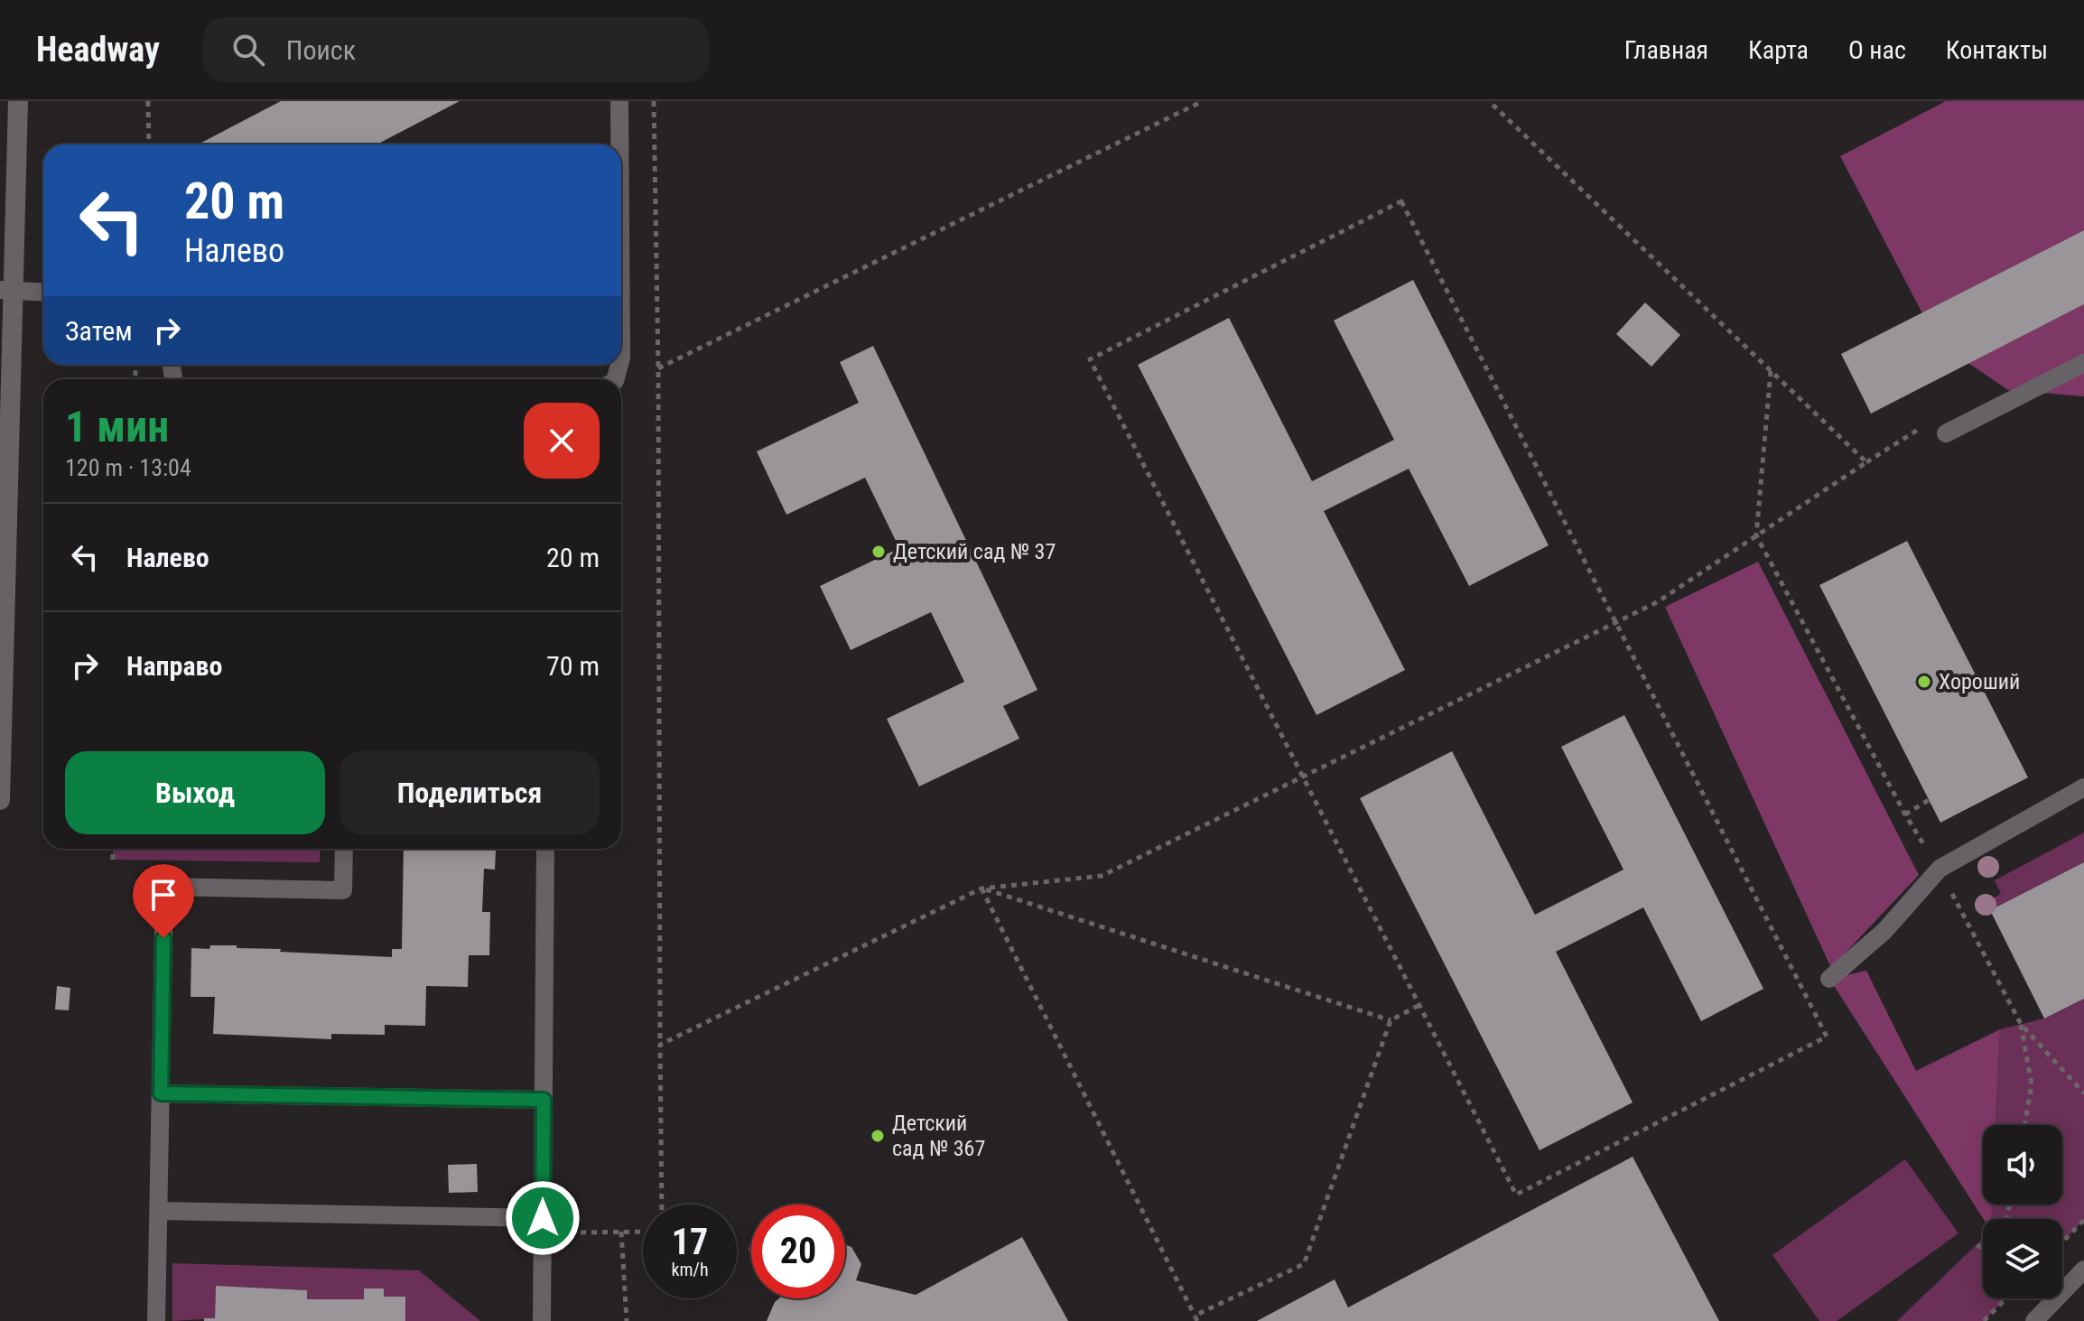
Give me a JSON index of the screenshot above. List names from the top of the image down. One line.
{"places":["Детский сад № 37","Хороший","Детский сад № 367"],"page":{"header":"Headway","search":"Поиск","nav":["Главная","Карта","О нас","Контакты"],"turn":["20 m","Налево"],"then":"Затем","heading":["1 мин","120 m · 13:04"],"list":[{"name":"Налево","value":"20 m"},{"name":"Направо","value":"70 m"}],"buttons":["Выход","Поделиться"],"speed":"17 km/h","limit":"20"}}
